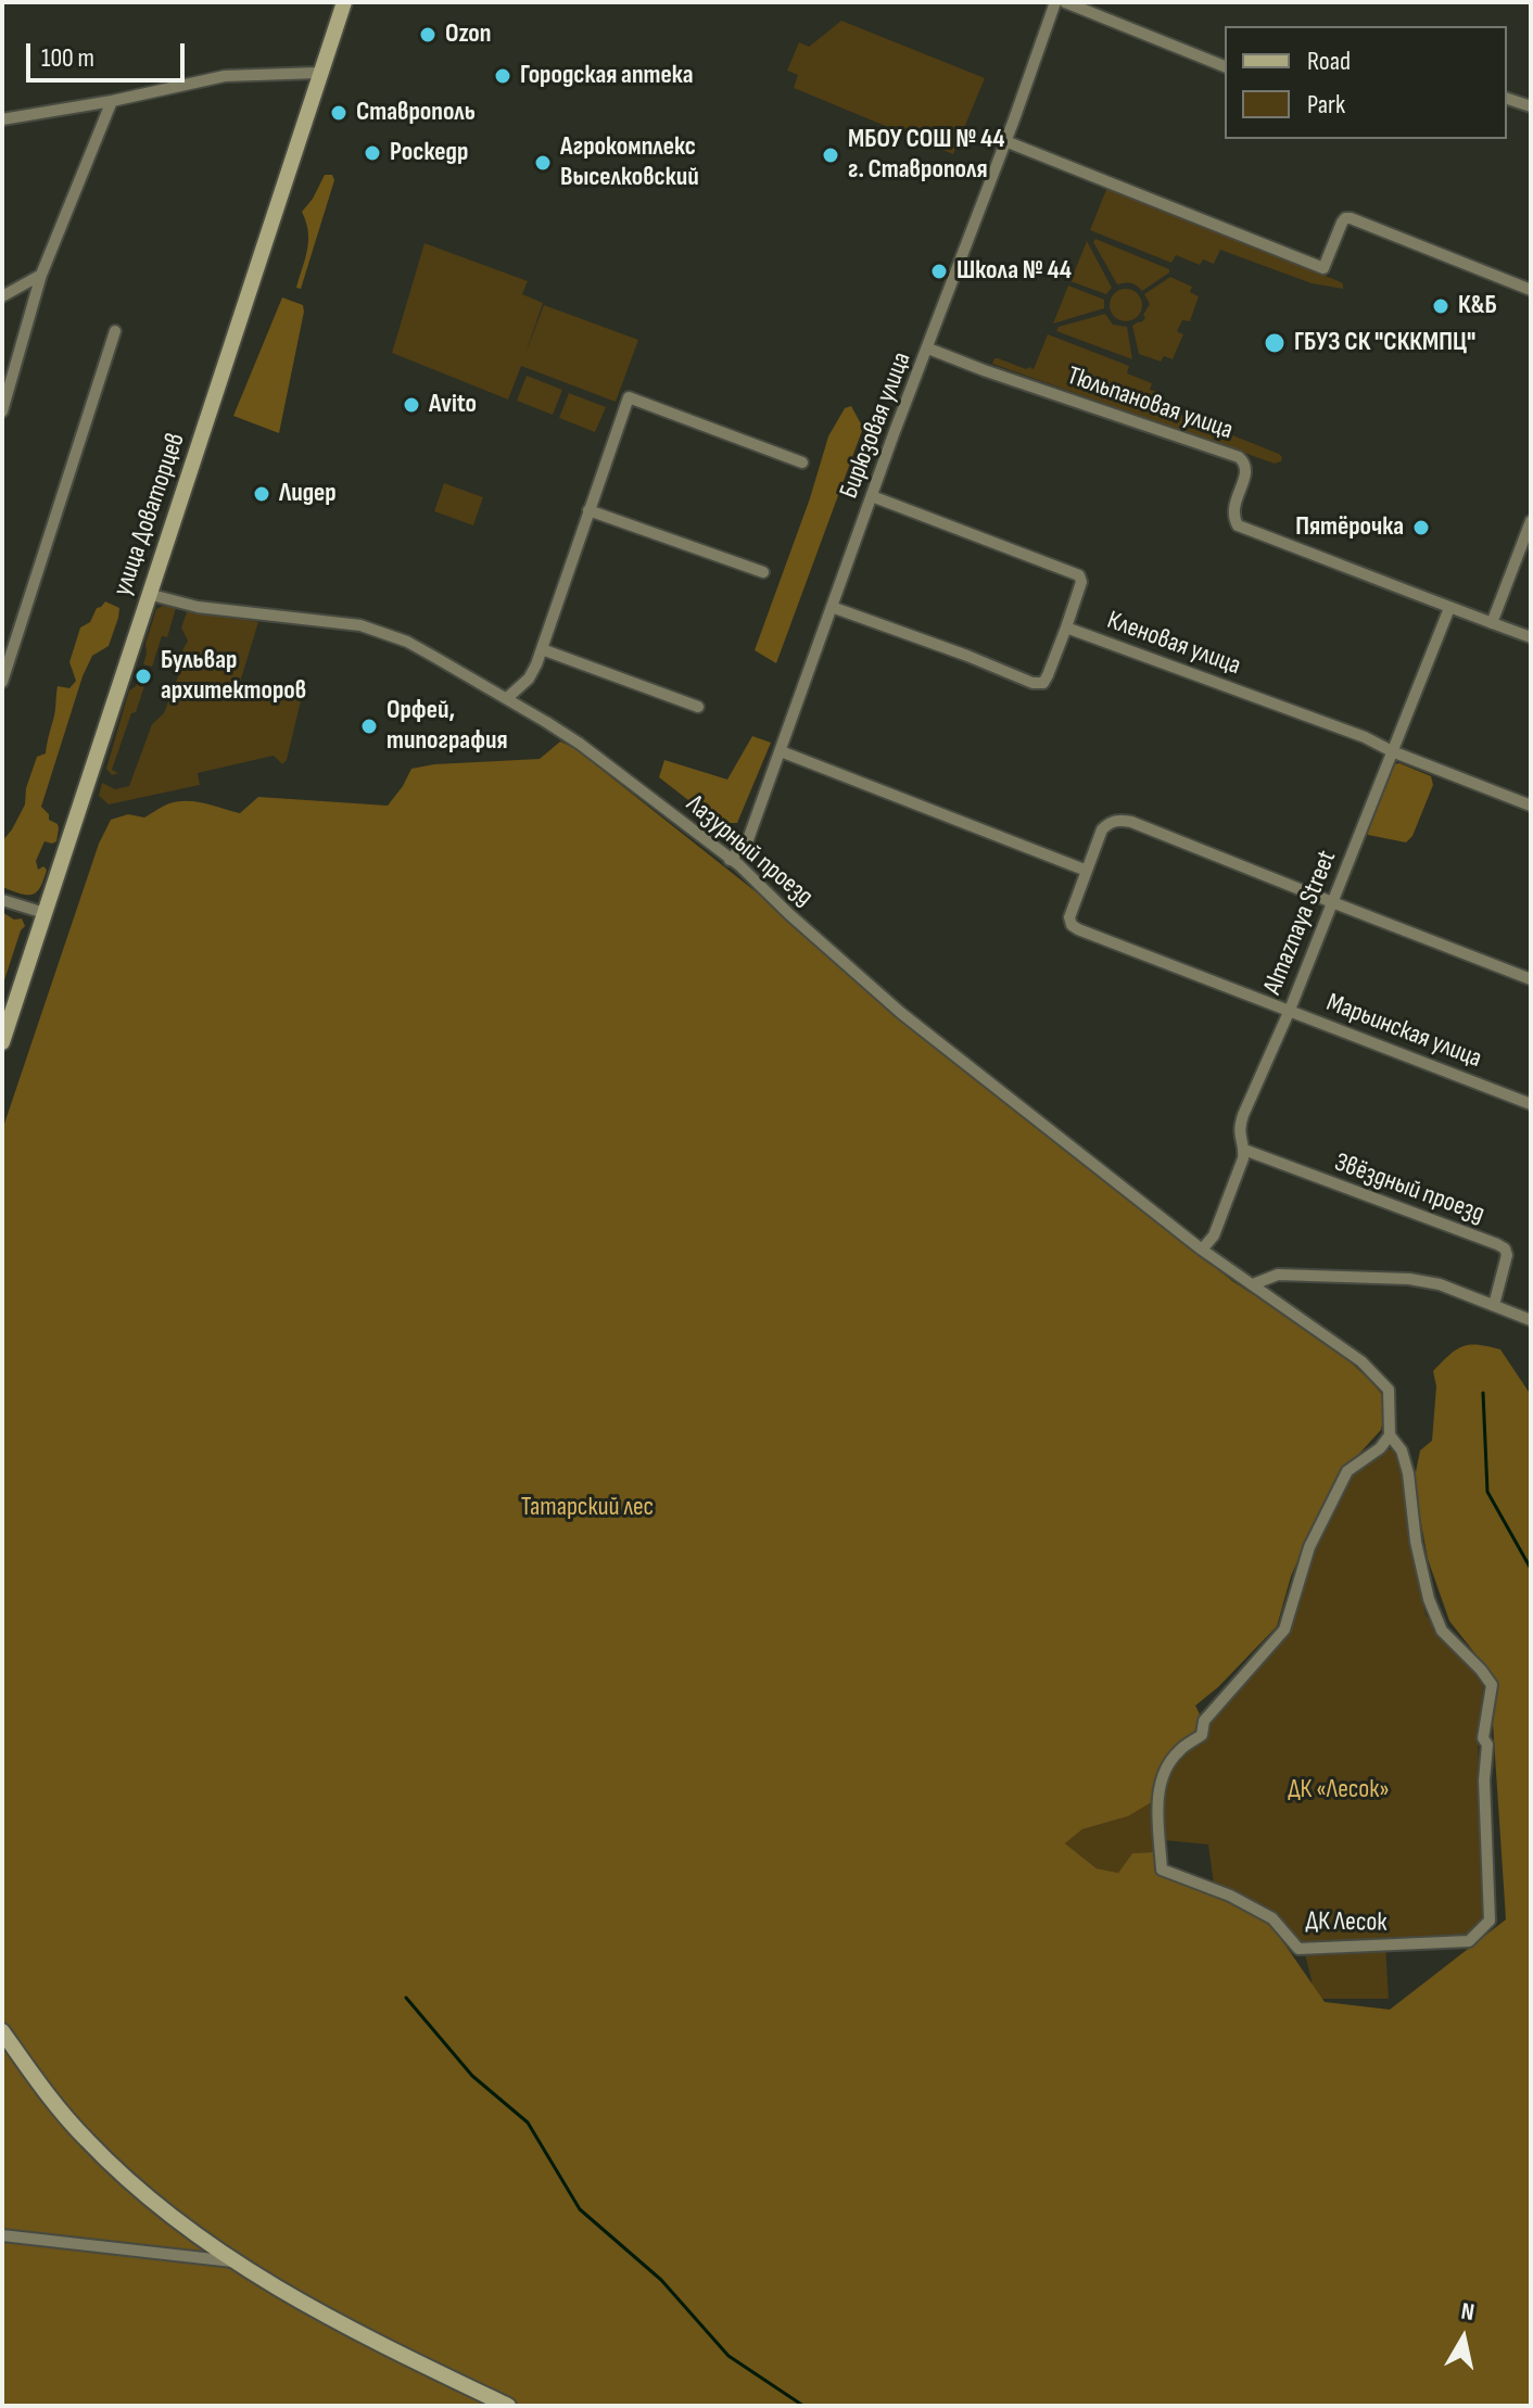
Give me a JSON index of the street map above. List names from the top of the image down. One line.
{"streets":{"main road":["улица Доваторцев"],"street":["Тюльпановая улица","Бирюзовая улица","Кленовая улица","Лазурный проезд","Almaznaya Street","Марьинская улица","Звёздный проезд","ДК Лесок"]},"crossings":[["Тюльпановая улица","Бирюзовая улица"],["Тюльпановая улица","Almaznaya Street"],["Бирюзовая улица","Кленовая улица"],["Бирюзовая улица","Лазурный проезд"],["улица Доваторцев","Лазурный проезд"],["Кленовая улица","Almaznaya Street"],["Лазурный проезд","Almaznaya Street"],["Лазурный проезд","ДК Лесок"],["Almaznaya Street","Марьинская улица"],["Almaznaya Street","Звёздный проезд"]],"parks":["Татарский лес","ДК «Лесок»"],"places":["Ozon","Городская аптека","Ставрополь","Роскедр","МБОУ СОШ № 44 г. Ставрополя","Агрокомплекс Выселковский","Школа № 44","К&Б","ГБУЗ СК \"СККМПЦ\"","Avito","Лидер","Пятёрочка","Бульвар архитекторов","Орфей, типография"],"legend":["Road","Park"],"scale_bar":"100 m","north":"top"}
